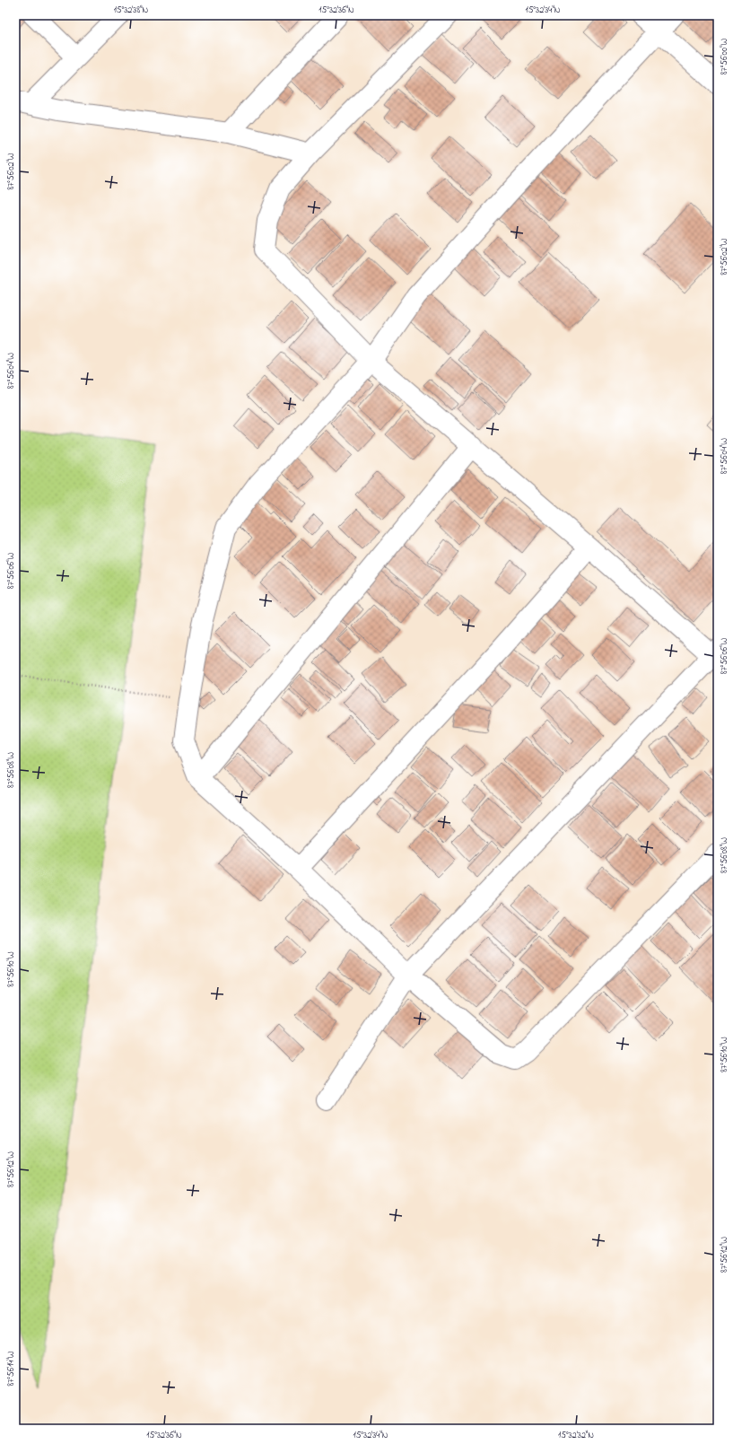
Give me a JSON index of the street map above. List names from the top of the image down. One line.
{"coordinates":["15°32'38\"N","15°32'36\"N","15°32'34\"N","87°56'00\"W","87°56'02\"W","87°56'04\"W","87°56'06\"W","87°56'08\"W","87°56'10\"W","87°56'12\"W","87°56'14\"W","15°32'32\"N"]}
